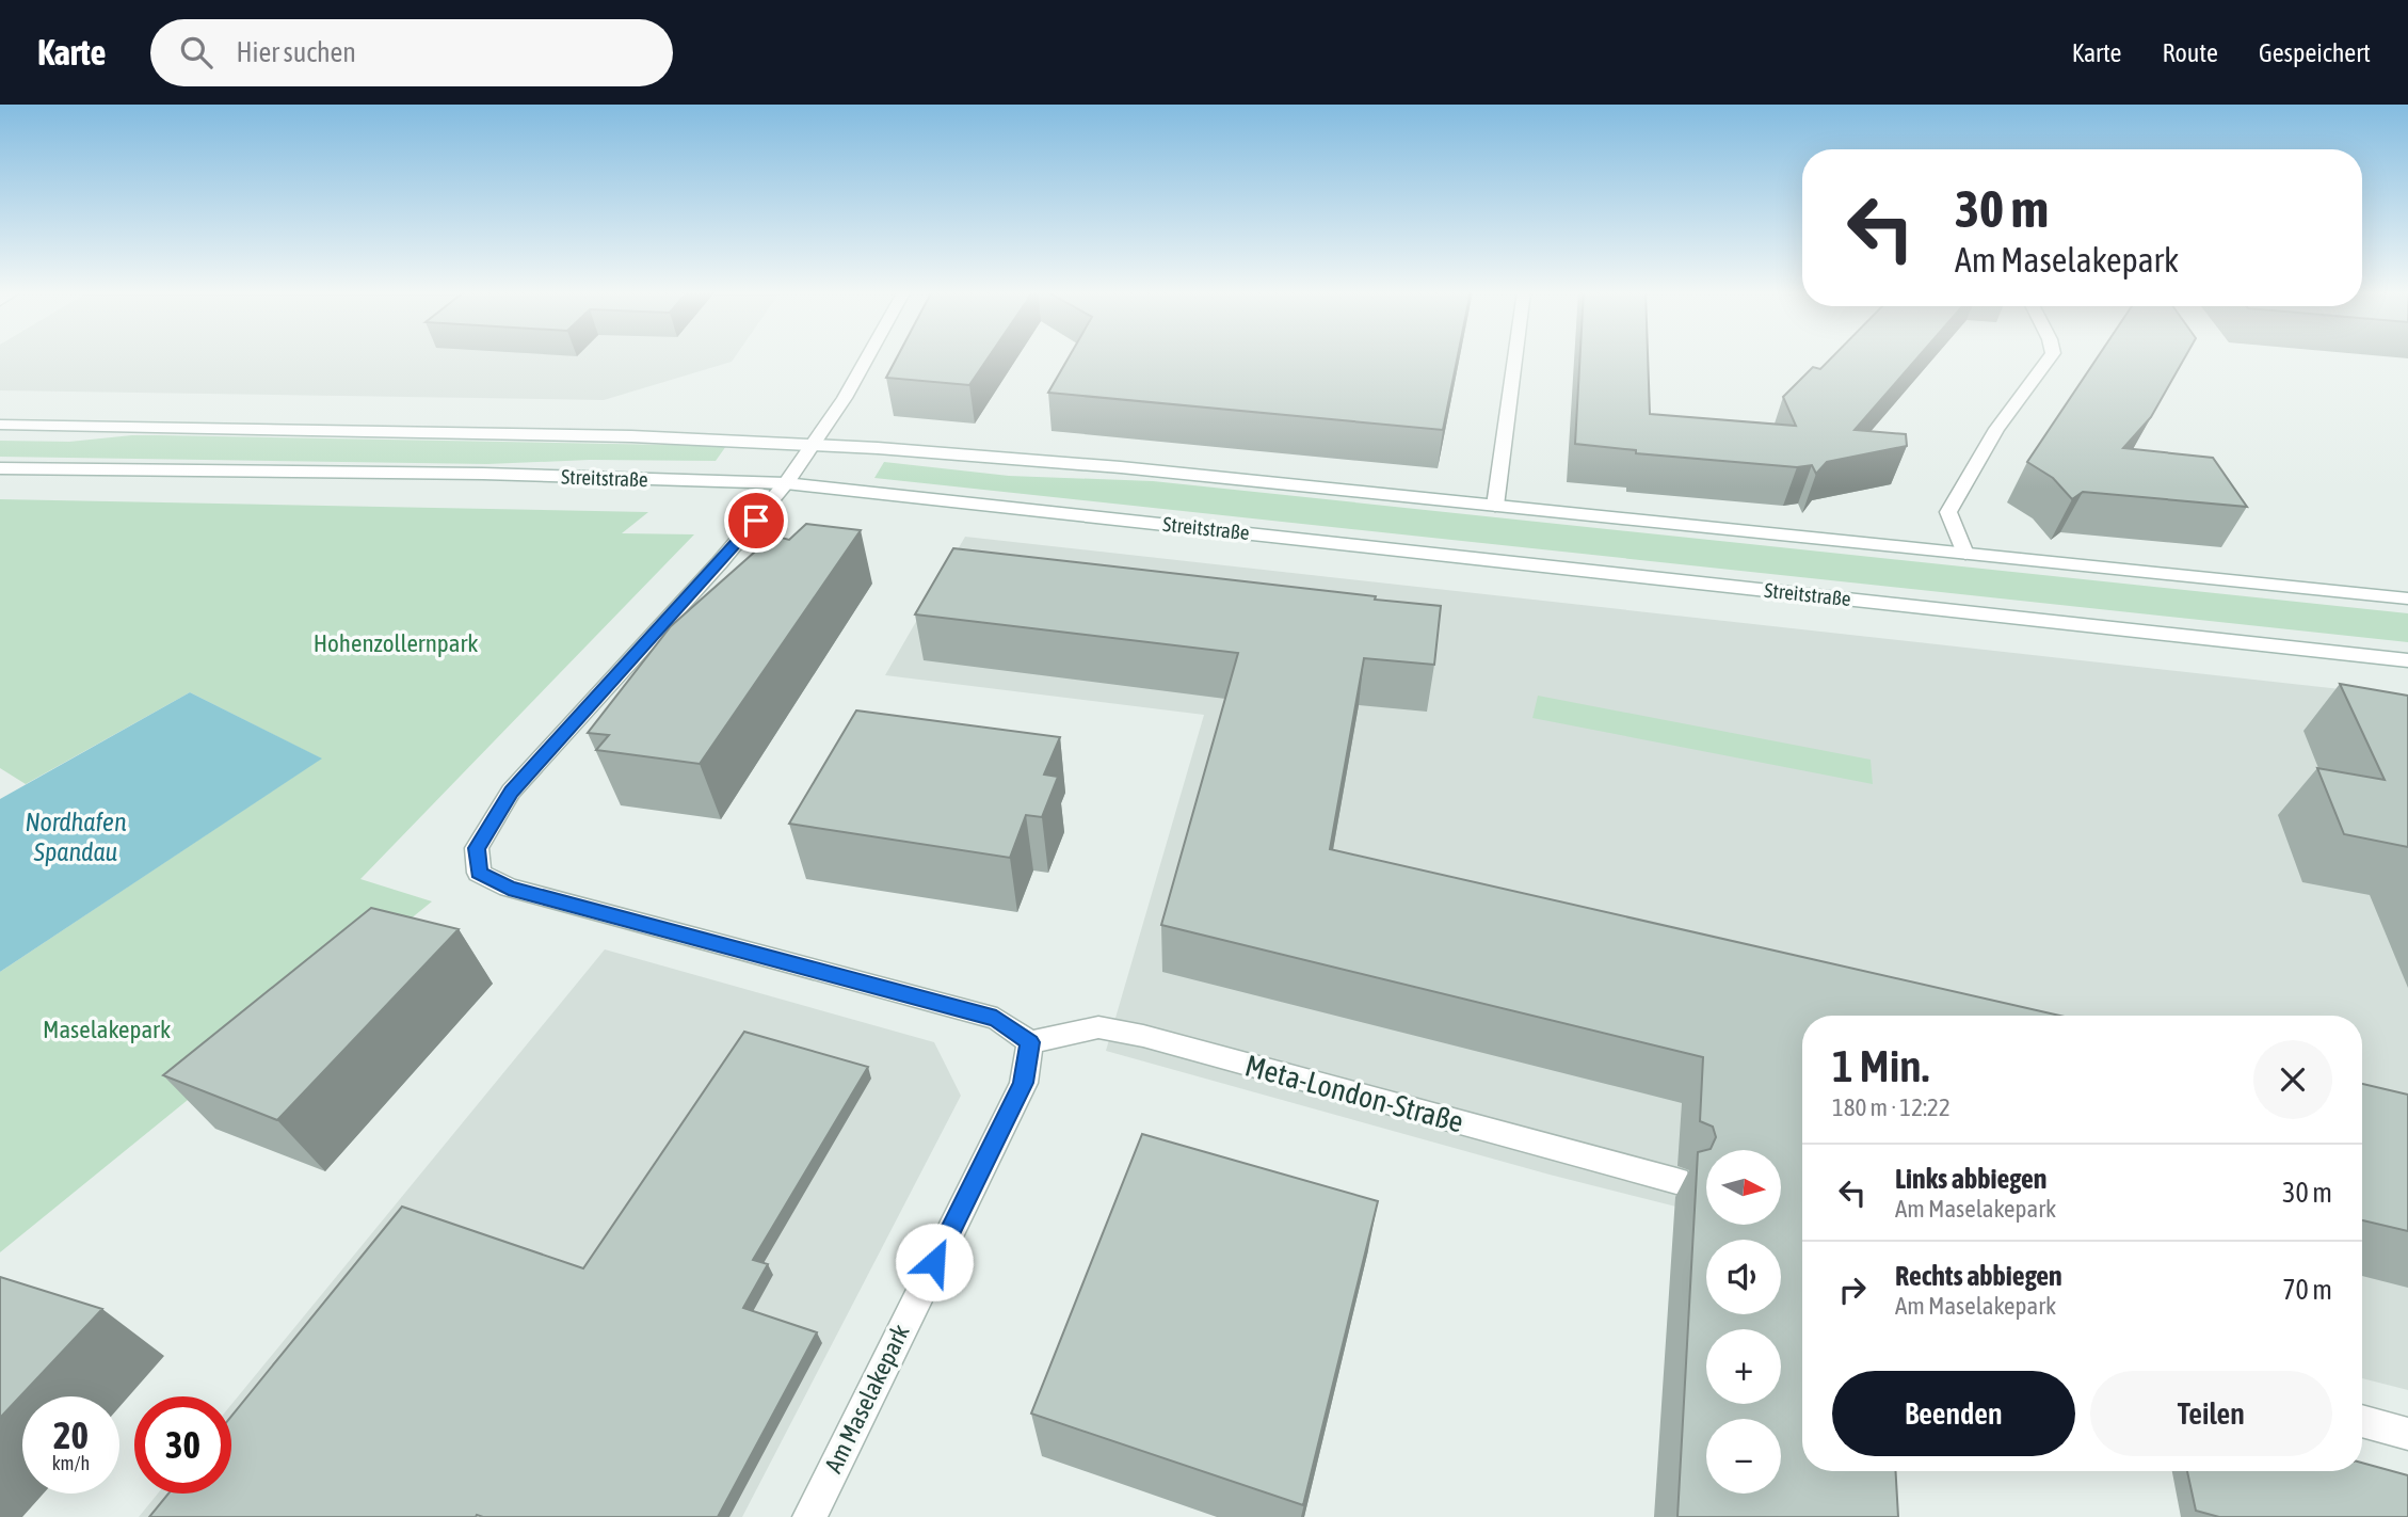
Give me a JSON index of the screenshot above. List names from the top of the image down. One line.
{"streets":{"main road":["Streitstraße","Meta-London-Straße","Am Maselakepark"]},"crossings":[["Meta-London-Straße","Am Maselakepark"]],"water":["Nordhafen Spandau"],"parks":["Hohenzollernpark","Maselakepark"],"north":"right","page":{"header":"Karte","search":"Hier suchen","nav":["Karte","Route","Gespeichert"],"turn":["30 m","Am Maselakepark"],"heading":["1 Min.","180 m · 12:22"],"list":[{"name":"Links abbiegen","note":"Am Maselakepark","value":"30 m"},{"name":"Rechts abbiegen","note":"Am Maselakepark","value":"70 m"}],"map_buttons":["+","−"],"buttons":["Beenden","Teilen"],"speed":"20 km/h","limit":"30"}}
